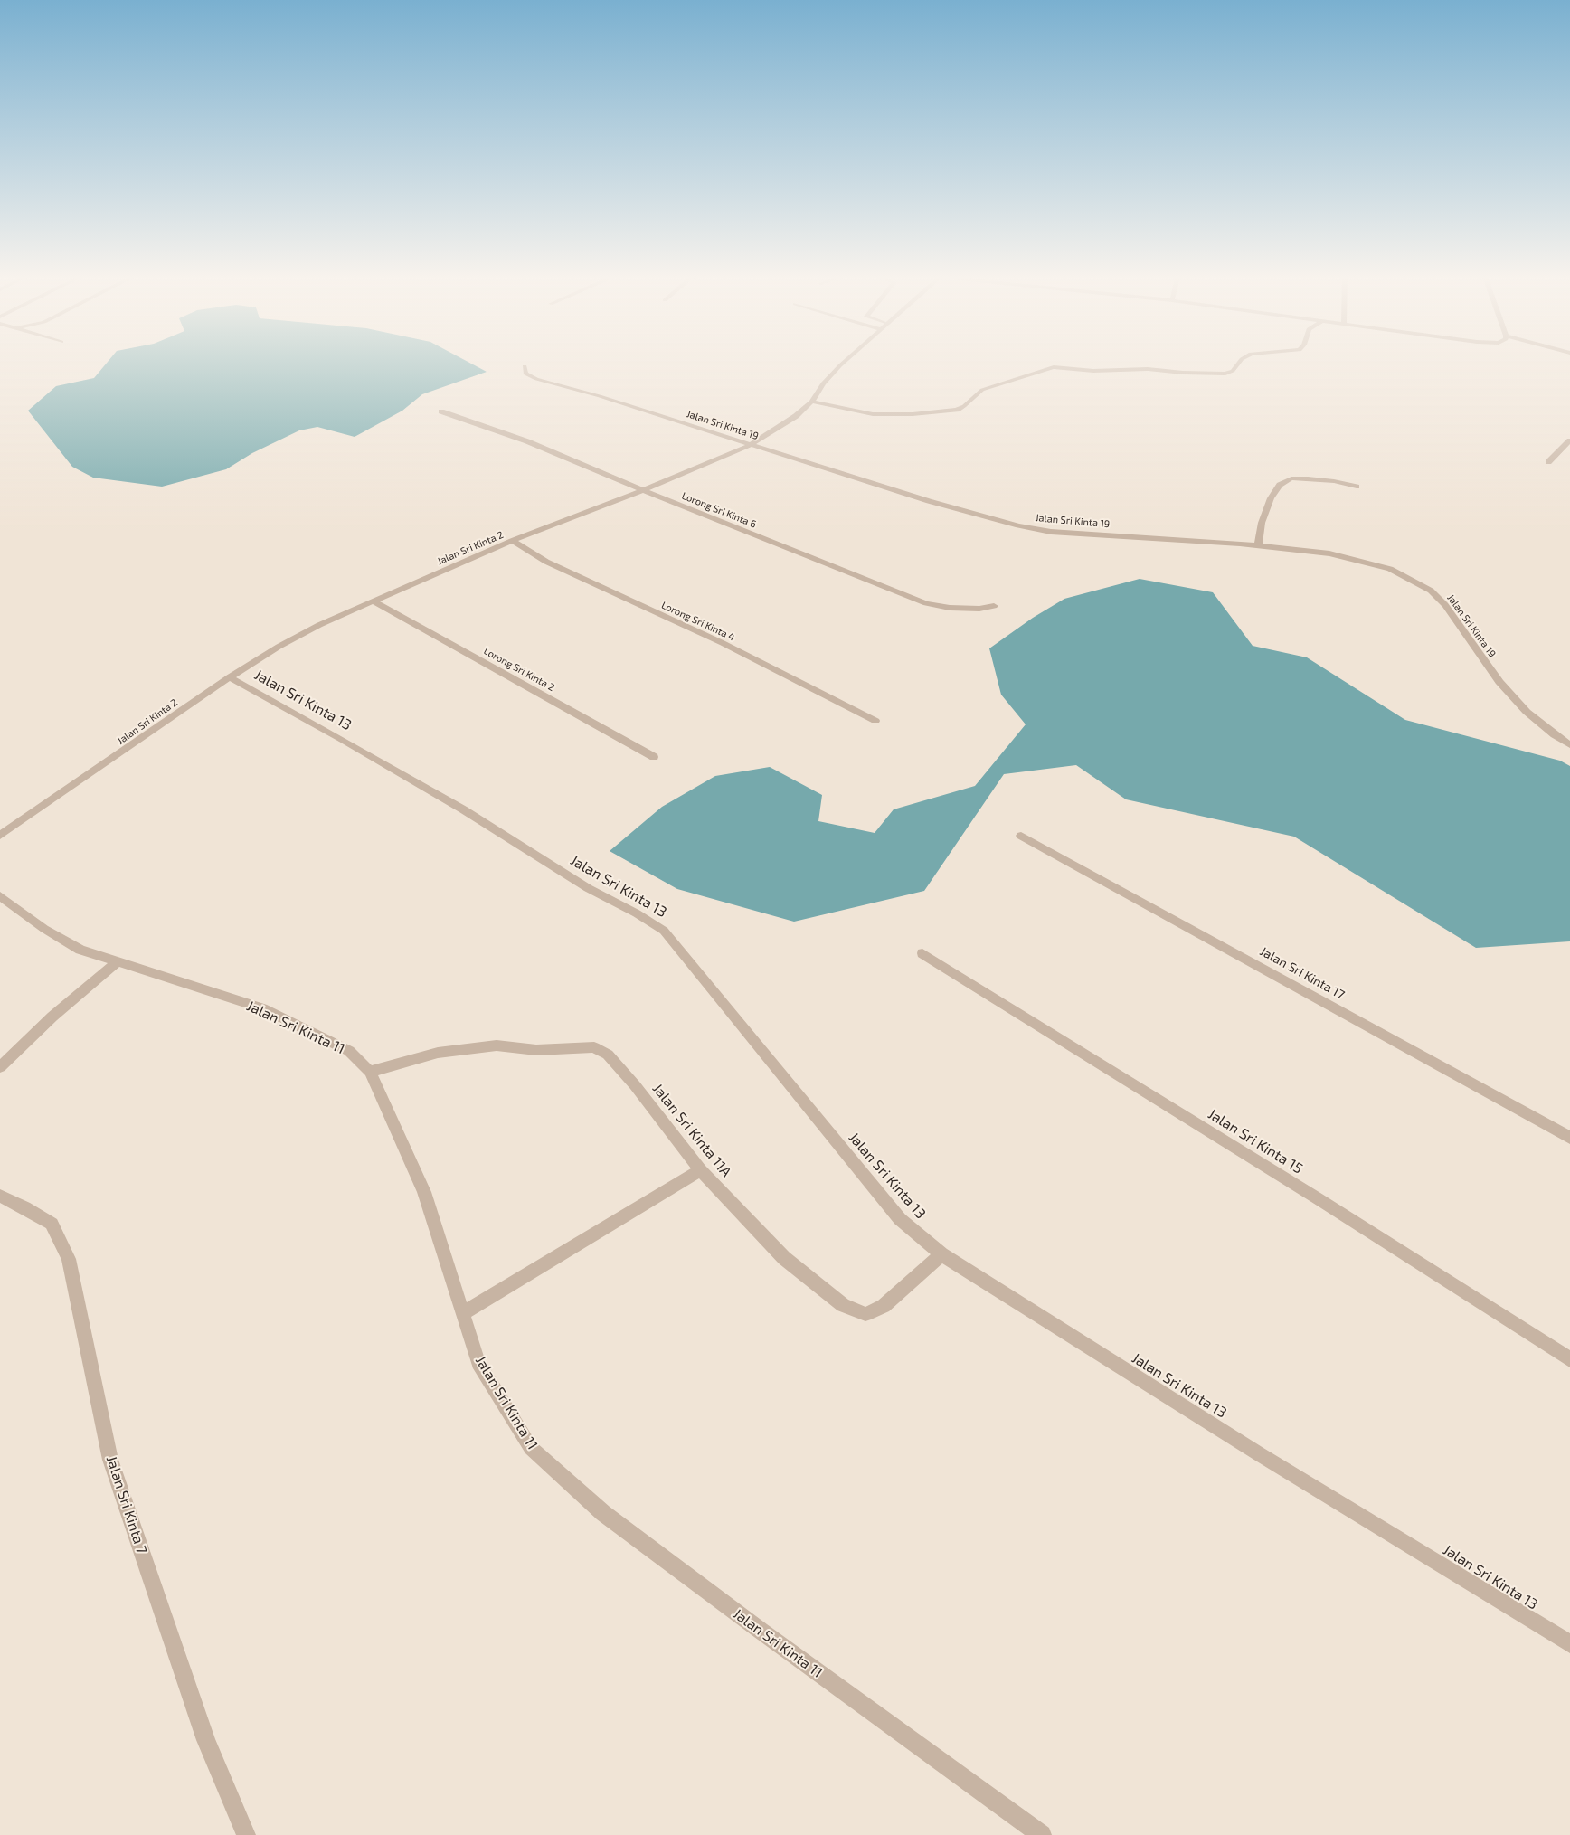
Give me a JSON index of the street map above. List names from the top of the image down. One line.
{"streets":{"street":["Jalan Sri Kinta 19","Lorong Sri Kinta 6","Jalan Sri Kinta 2","Lorong Sri Kinta 4","Lorong Sri Kinta 2","Jalan Sri Kinta 13","Jalan Sri Kinta 17","Jalan Sri Kinta 11","Jalan Sri Kinta 11A","Jalan Sri Kinta 15","Jalan Sri Kinta 7"]},"crossings":[["Jalan Sri Kinta 19","Jalan Sri Kinta 2"],["Lorong Sri Kinta 6","Jalan Sri Kinta 2"],["Jalan Sri Kinta 2","Lorong Sri Kinta 4"],["Jalan Sri Kinta 2","Lorong Sri Kinta 2"],["Jalan Sri Kinta 2","Jalan Sri Kinta 13"],["Jalan Sri Kinta 13","Jalan Sri Kinta 11A"],["Jalan Sri Kinta 11","Jalan Sri Kinta 11A"]]}
